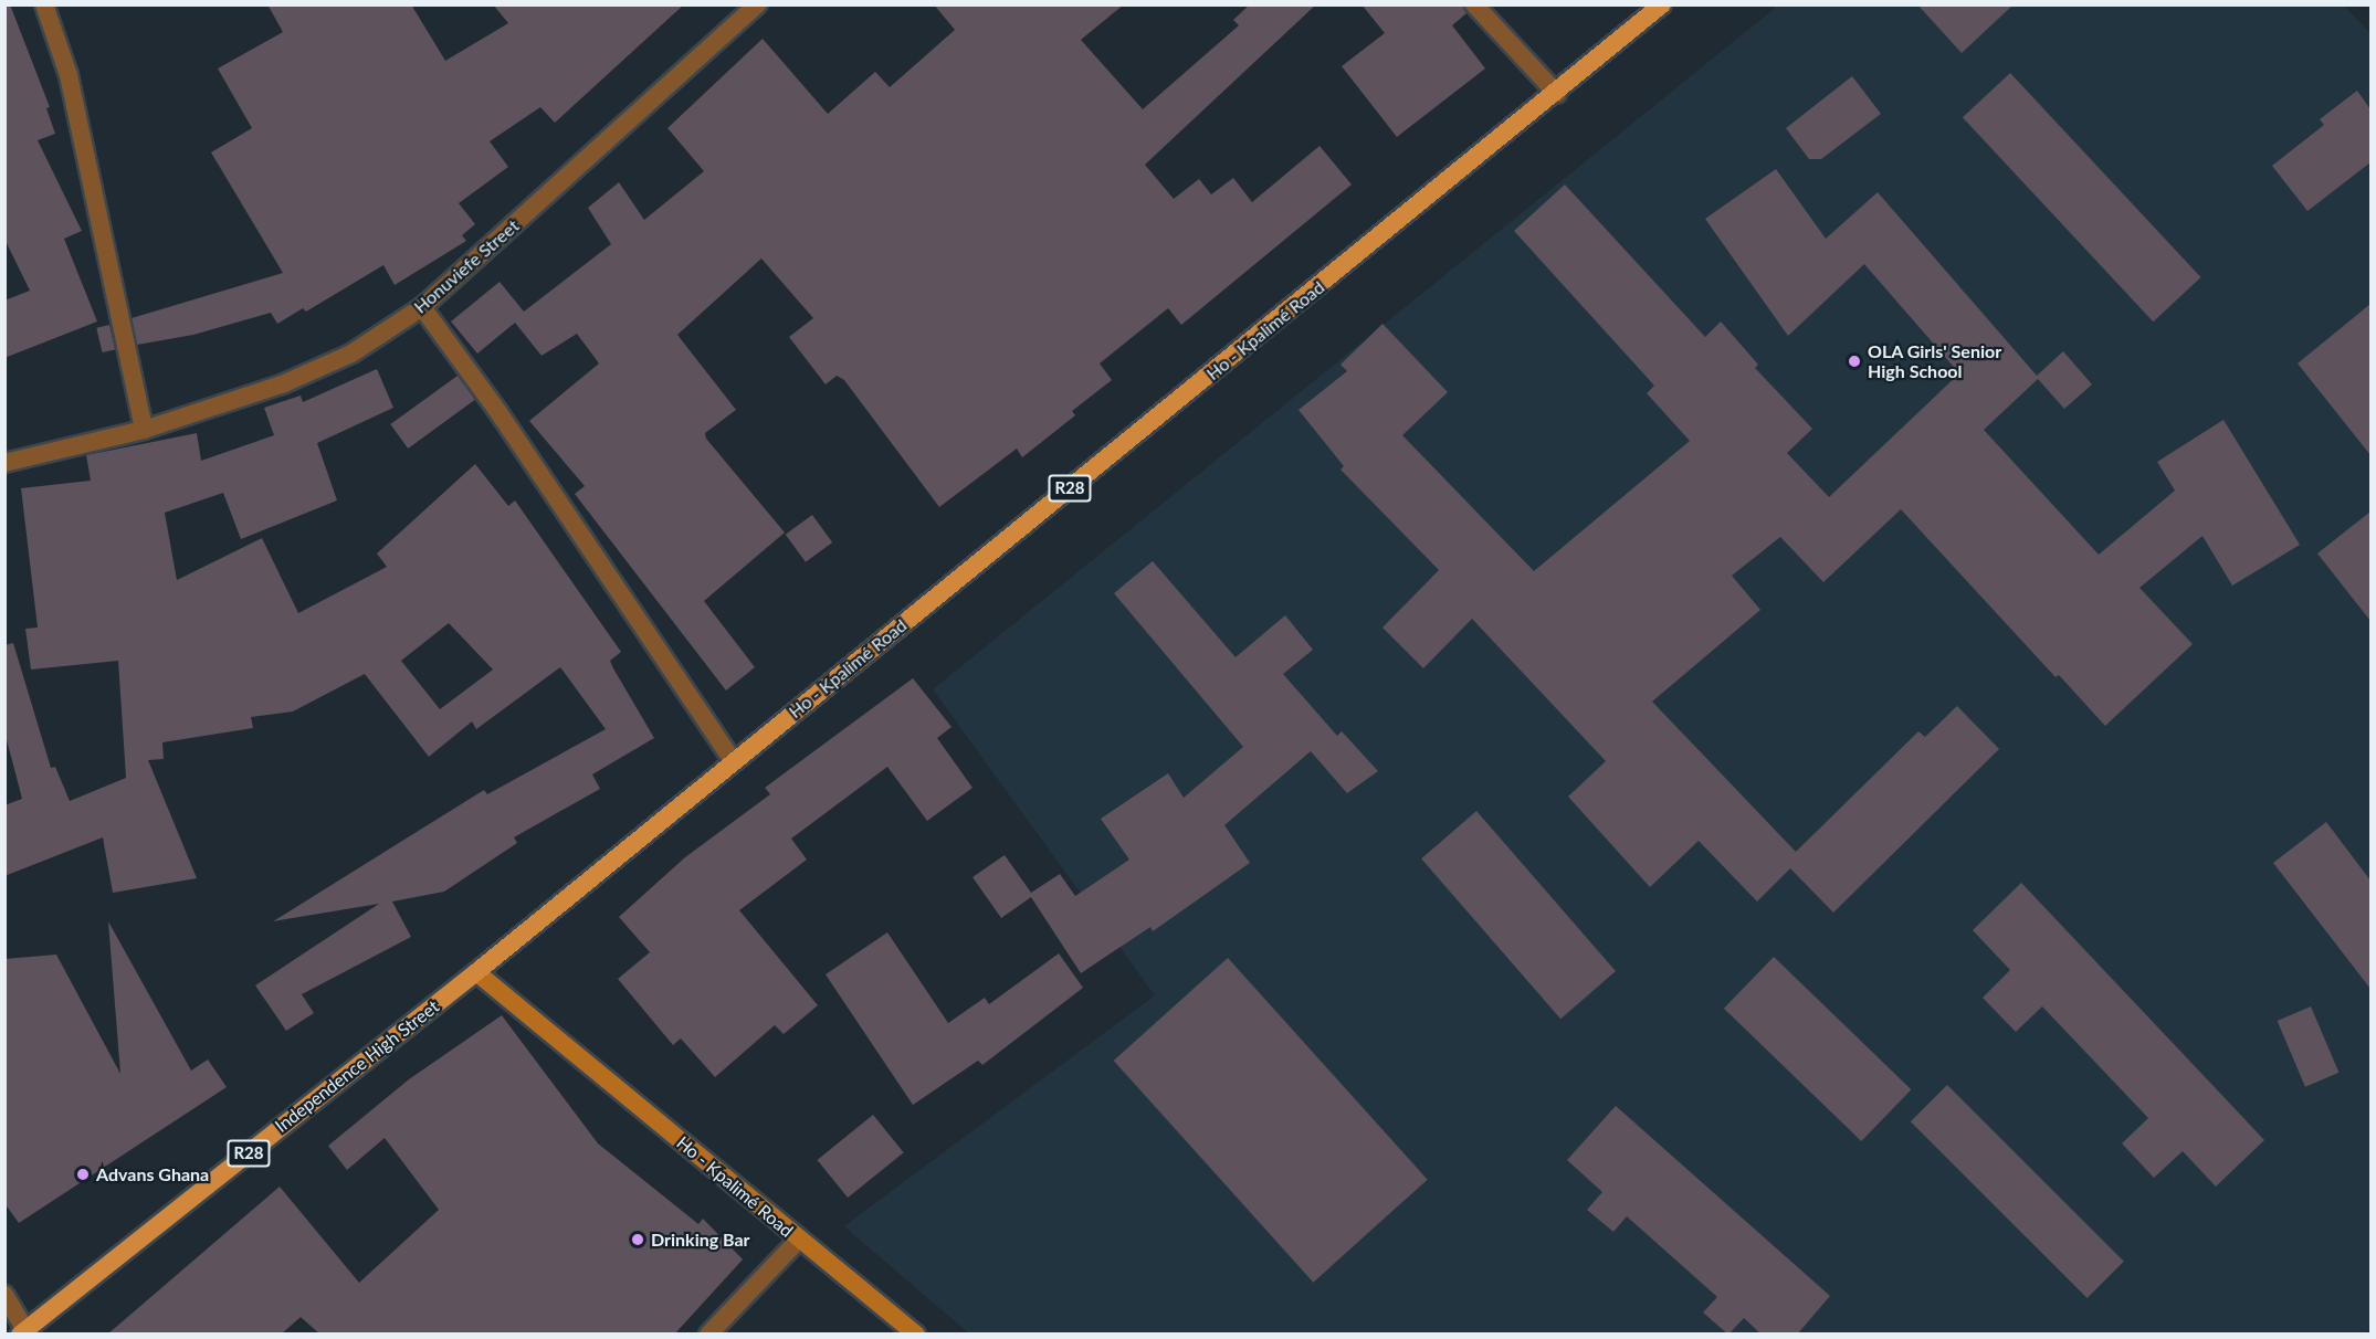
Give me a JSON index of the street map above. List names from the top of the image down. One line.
{"streets":{"main road":["Ho - Kpalimé Road","R28","Independence High Street"],"street":["Honuviefe Street"]},"crossings":[["Ho - Kpalimé Road","Independence High Street"]],"places":["OLA Girls' Senior High School","Advans Ghana","Drinking Bar"]}
